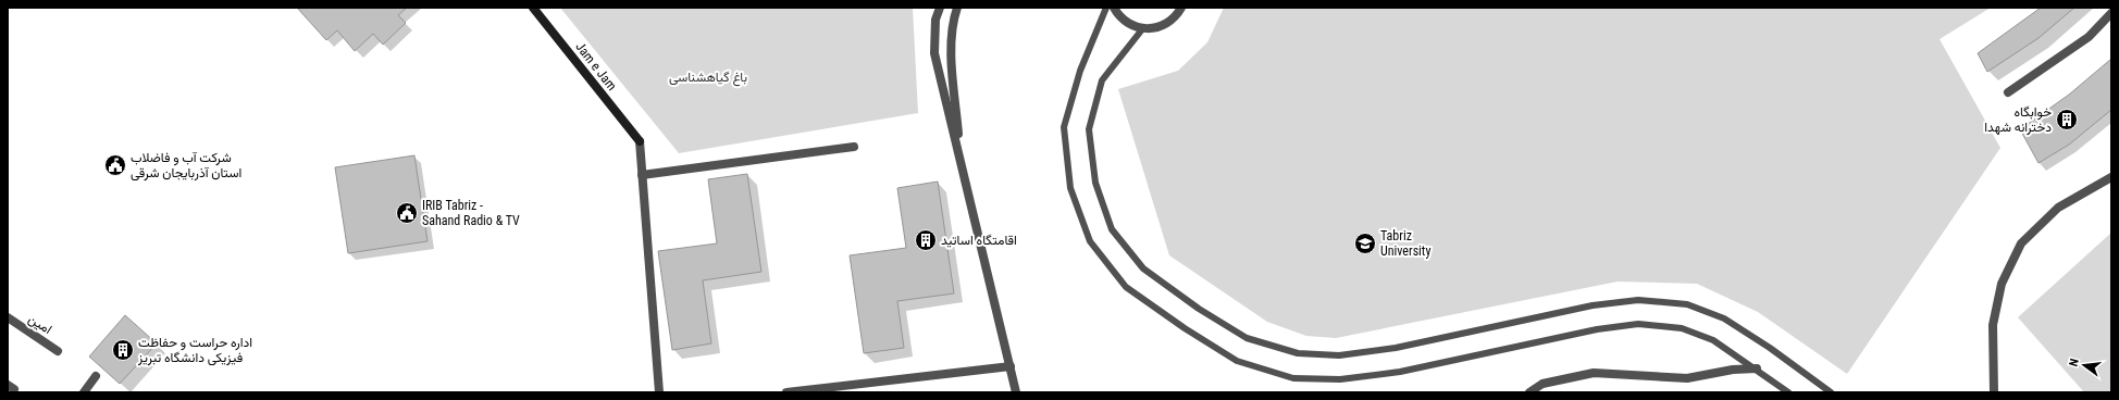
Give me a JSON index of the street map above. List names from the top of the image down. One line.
{"streets":{"street":["Jam e Jam","امین"]},"parks":["باغ گیاهشناسی"],"places":{"building":["خوابگاه دخترانه شهدا","اقامتگاه اساتید","اداره حراست و حفاظت فیزیکی دانشگاه تبریز"],"public building":["شرکت آب و فاضلاب استان آذربایجان شرقی","IRIB Tabriz - Sahand Radio & TV"],"school or university":["Tabriz University"]},"north":"left"}
